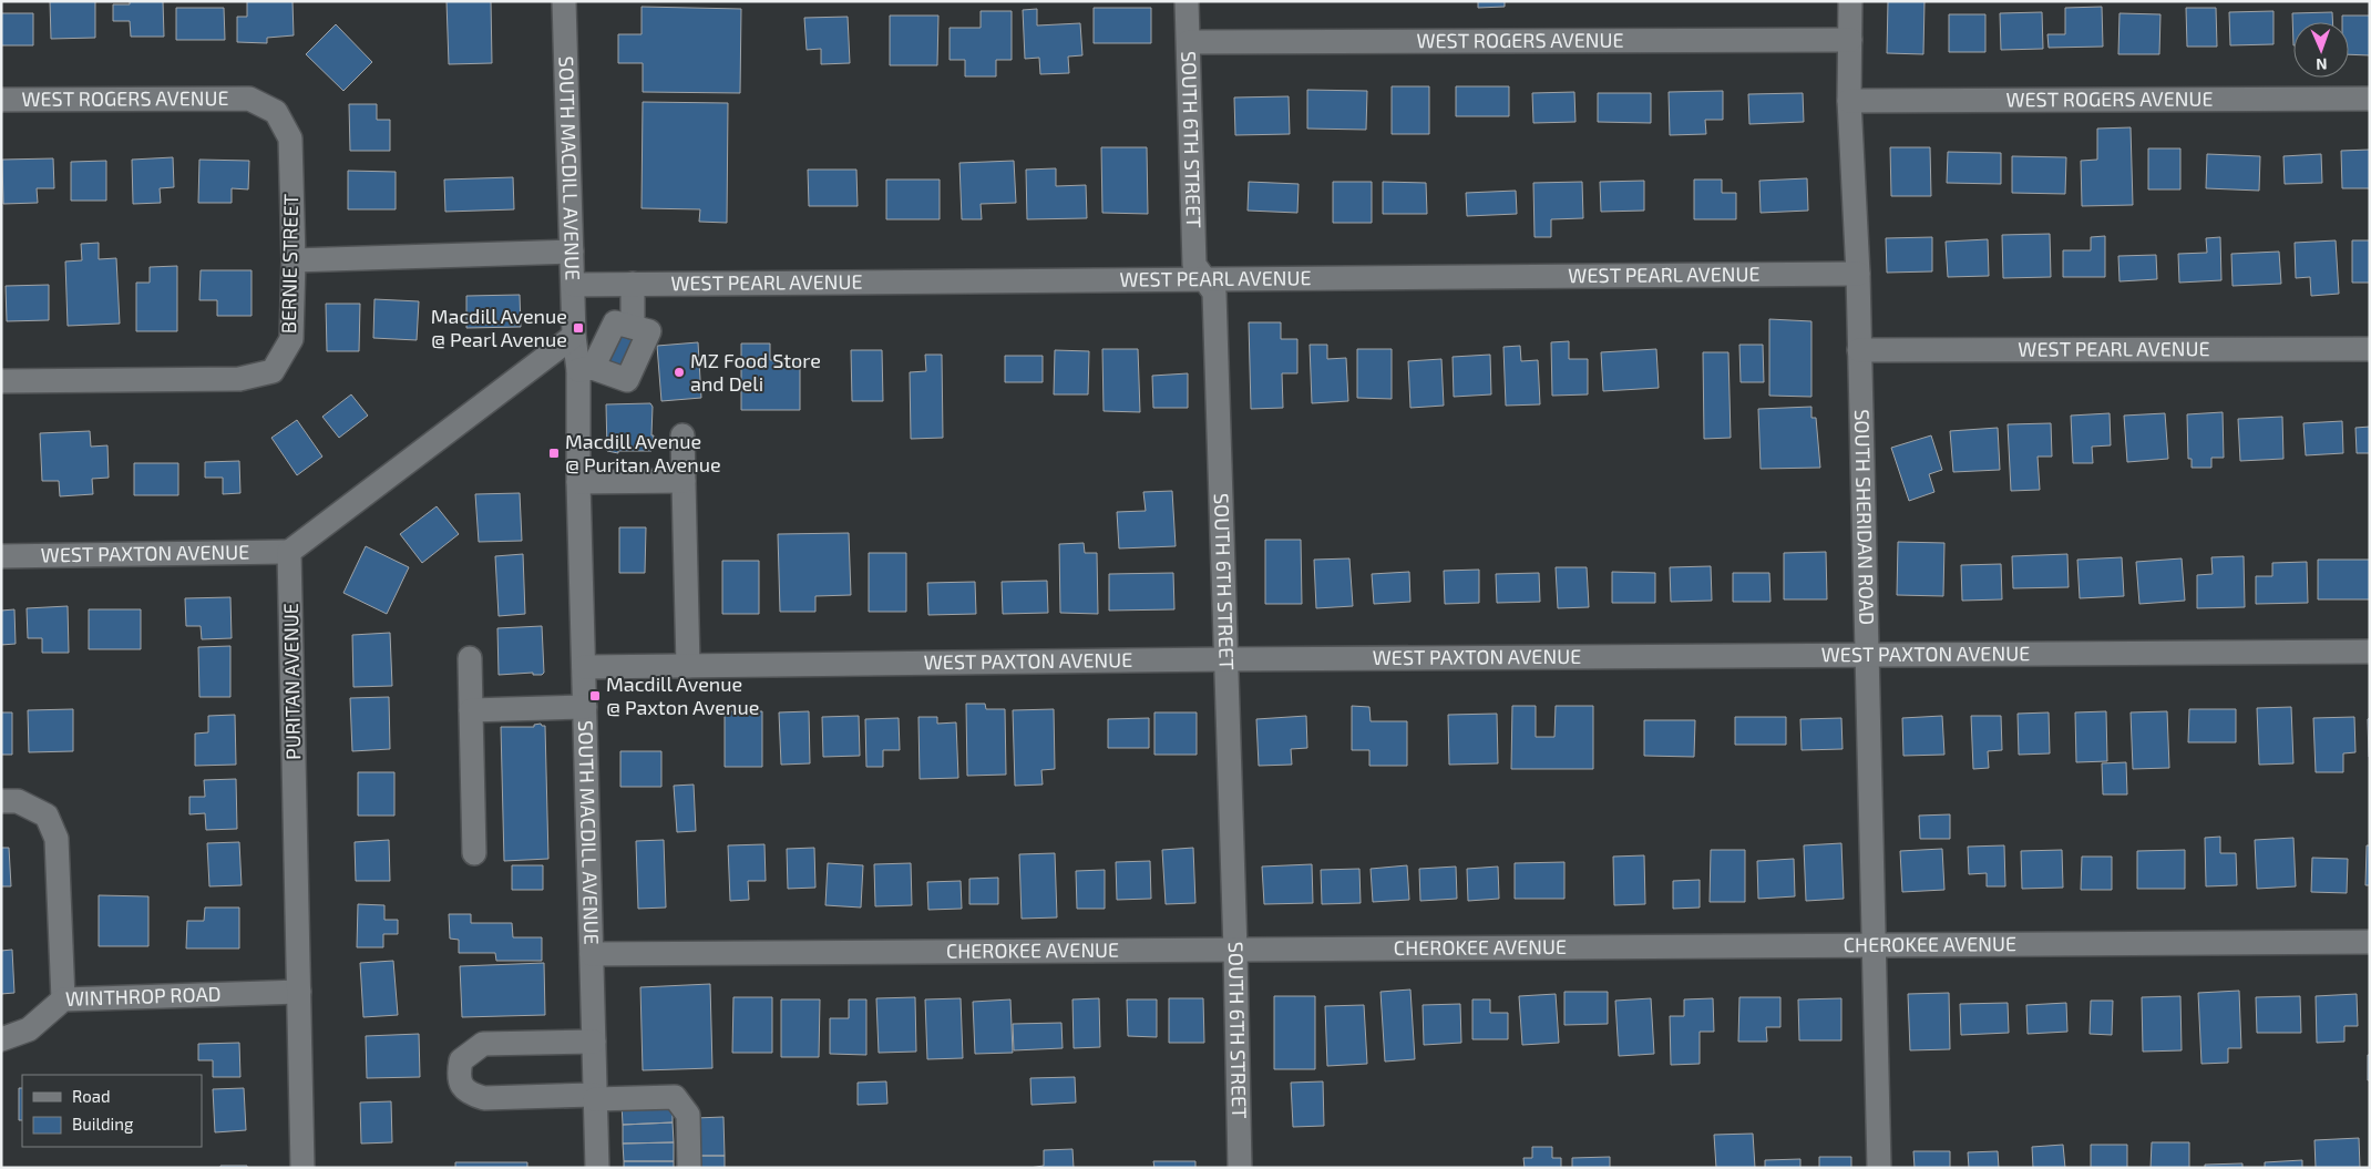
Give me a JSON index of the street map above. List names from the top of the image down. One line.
{"streets":{"street":["WEST ROGERS AVENUE","SOUTH 6TH STREET","SOUTH MACDILL AVENUE","BERNIE STREET","WEST PEARL AVENUE","SOUTH SHERIDAN ROAD","WEST PAXTON AVENUE","PURITAN AVENUE","CHEROKEE AVENUE","WINTHROP ROAD"]},"crossings":[["WEST ROGERS AVENUE","SOUTH 6TH STREET"],["WEST ROGERS AVENUE","BERNIE STREET"],["WEST ROGERS AVENUE","SOUTH SHERIDAN ROAD"],["SOUTH 6TH STREET","WEST PEARL AVENUE"],["SOUTH 6TH STREET","WEST PAXTON AVENUE"],["SOUTH 6TH STREET","CHEROKEE AVENUE"],["SOUTH MACDILL AVENUE","WEST PEARL AVENUE"],["SOUTH MACDILL AVENUE","WEST PAXTON AVENUE"],["SOUTH MACDILL AVENUE","CHEROKEE AVENUE"],["WEST PEARL AVENUE","SOUTH SHERIDAN ROAD"],["SOUTH SHERIDAN ROAD","WEST PAXTON AVENUE"],["SOUTH SHERIDAN ROAD","CHEROKEE AVENUE"],["WEST PAXTON AVENUE","PURITAN AVENUE"],["PURITAN AVENUE","WINTHROP ROAD"]],"places":{"transit":["Macdill Avenue @ Pearl Avenue","Macdill Avenue @ Puritan Avenue","Macdill Avenue @ Paxton Avenue"],"other":["MZ Food Store and Deli"]},"legend":["Road","Building"],"north":"bottom"}
